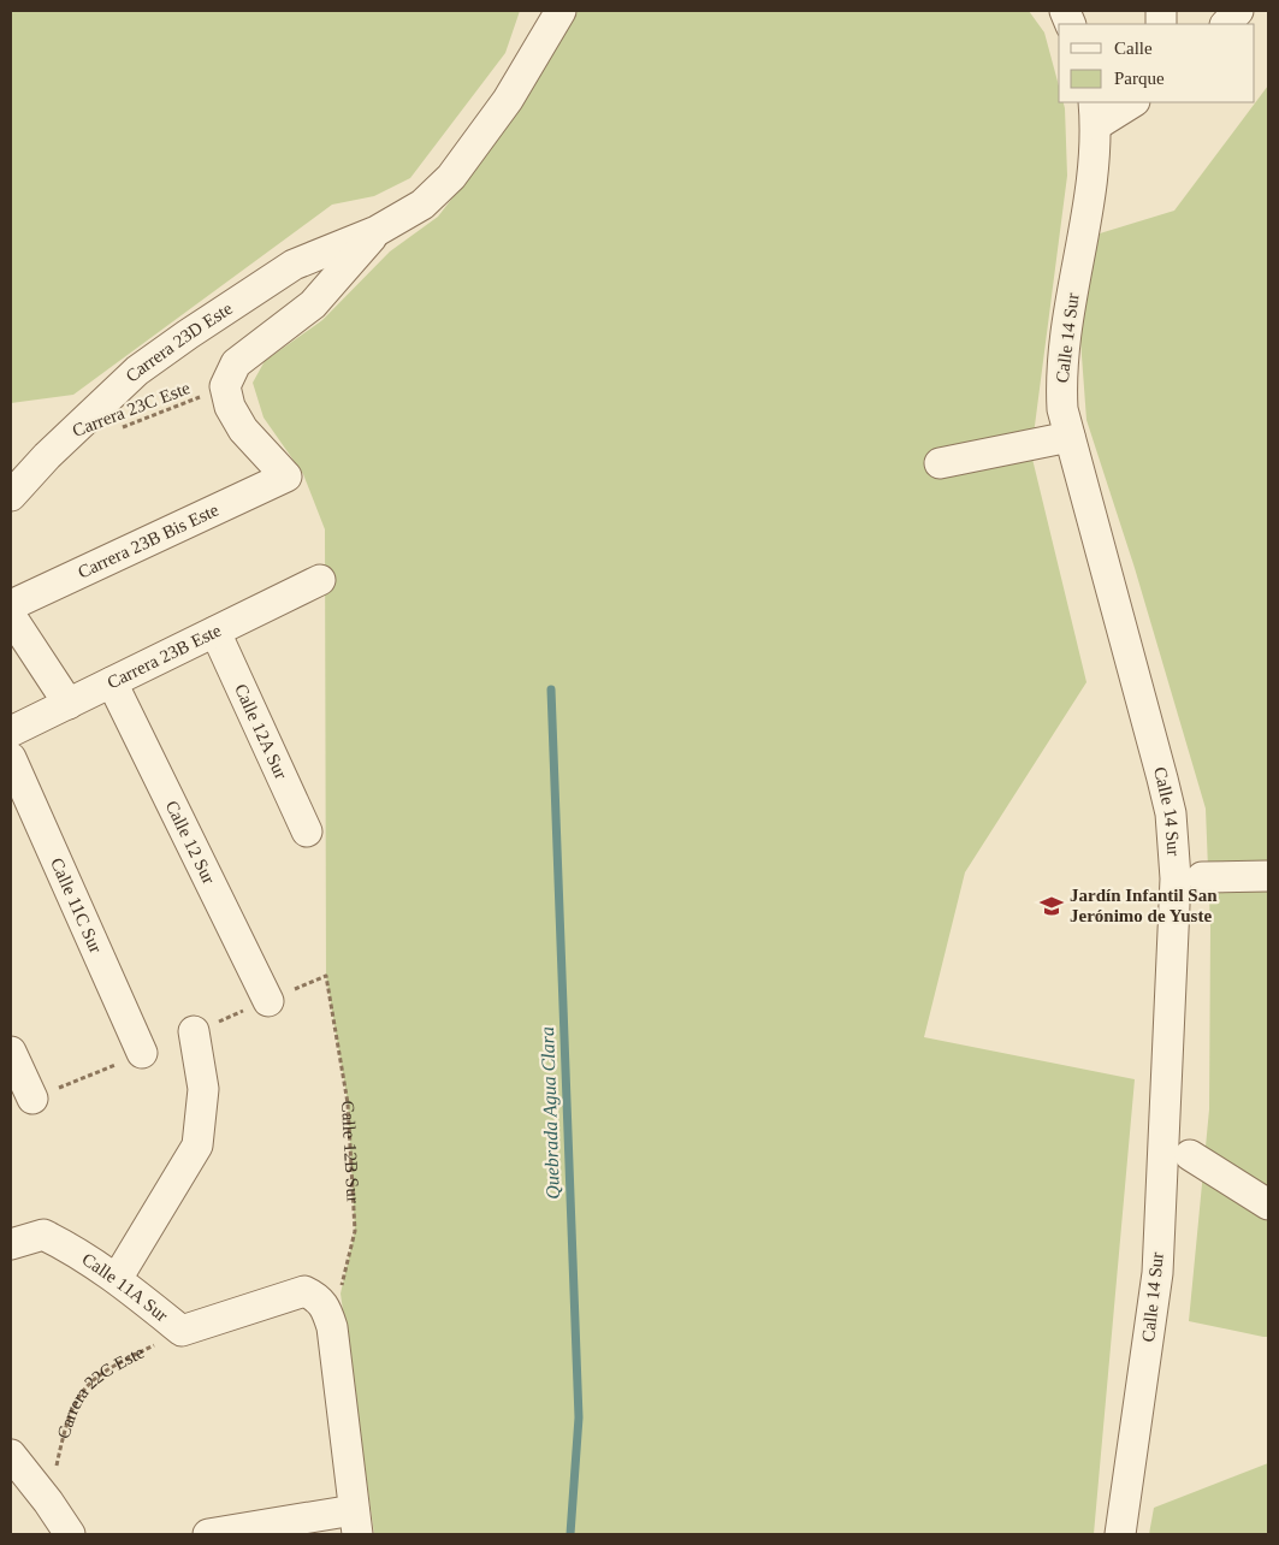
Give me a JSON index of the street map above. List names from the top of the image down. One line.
{"streets":{"street":["Calle 14 Sur","Carrera 23D Este","Carrera 23B Bis Este","Carrera 23B Este","Calle 12A Sur","Calle 12 Sur","Calle 11C Sur","Calle 11A Sur"],"path":["Carrera 23C Este","Calle 12B Sur","Carrera 22C Este"]},"crossings":[["Carrera 23D Este","Carrera 23C Este"],["Carrera 23D Este","Carrera 23B Bis Este"],["Carrera 23C Este","Carrera 23B Bis Este"],["Carrera 23B Este","Calle 12A Sur"],["Carrera 23B Este","Calle 12 Sur"],["Calle 11A Sur","Carrera 22C Este"]],"water":["Quebrada Agua Clara"],"places":{"school or university":["Jardín Infantil San Jerónimo de Yuste"]},"legend":["Calle","Parque"]}
